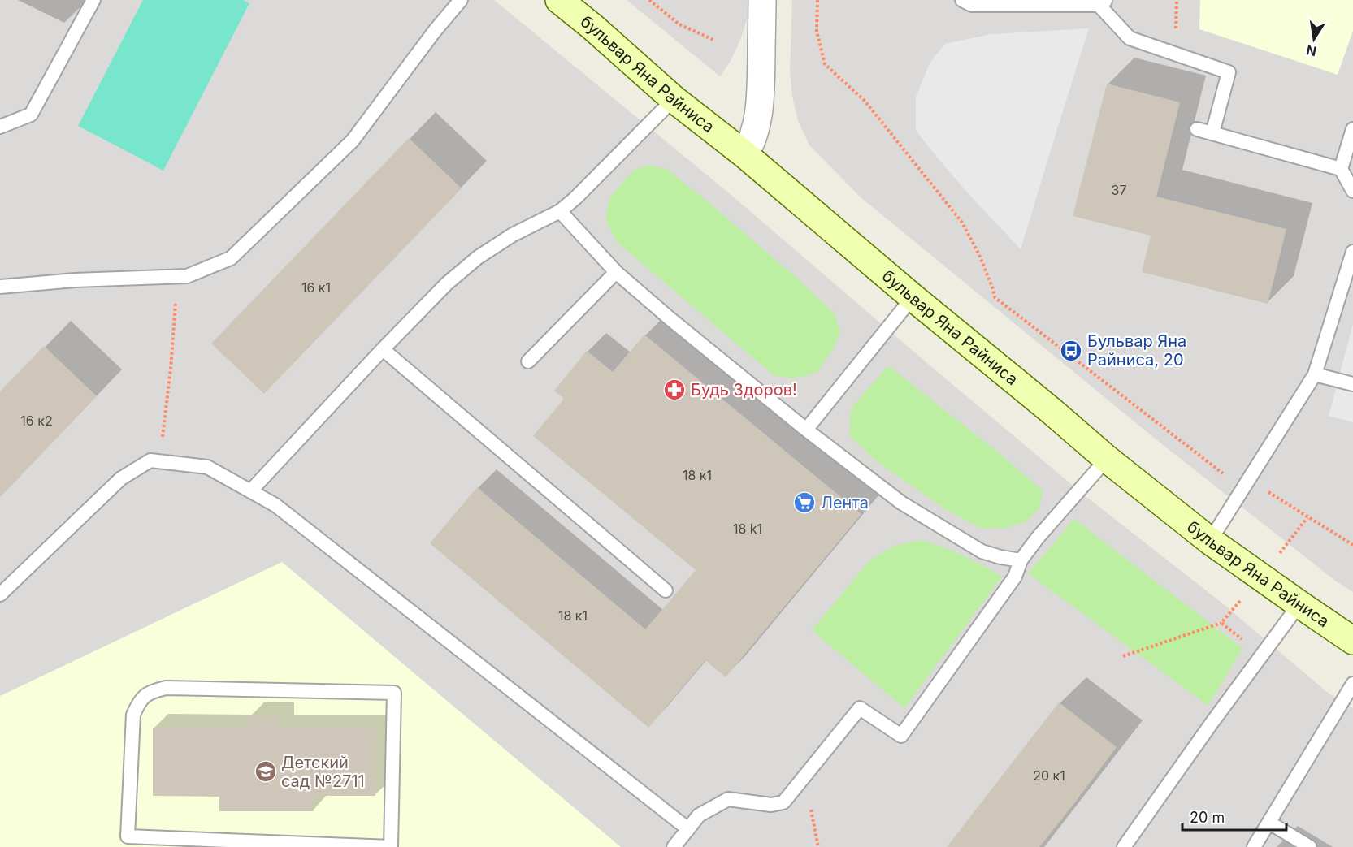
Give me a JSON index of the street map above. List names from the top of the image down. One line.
{"streets":{"main road":["бульвар Яна Райниса"]},"places":{"bus stop":["Бульвар Яна Райниса, 20"],"pharmacy":["Будь Здоров!"],"supermarket":["Лента"],"school or university":["Детский сад №2711"]},"house_numbers":["37","16 к1","16 к2","18 к1","18 k1","18 к1","20 к1"],"scale_bar":"20 m","north":"bottom"}
